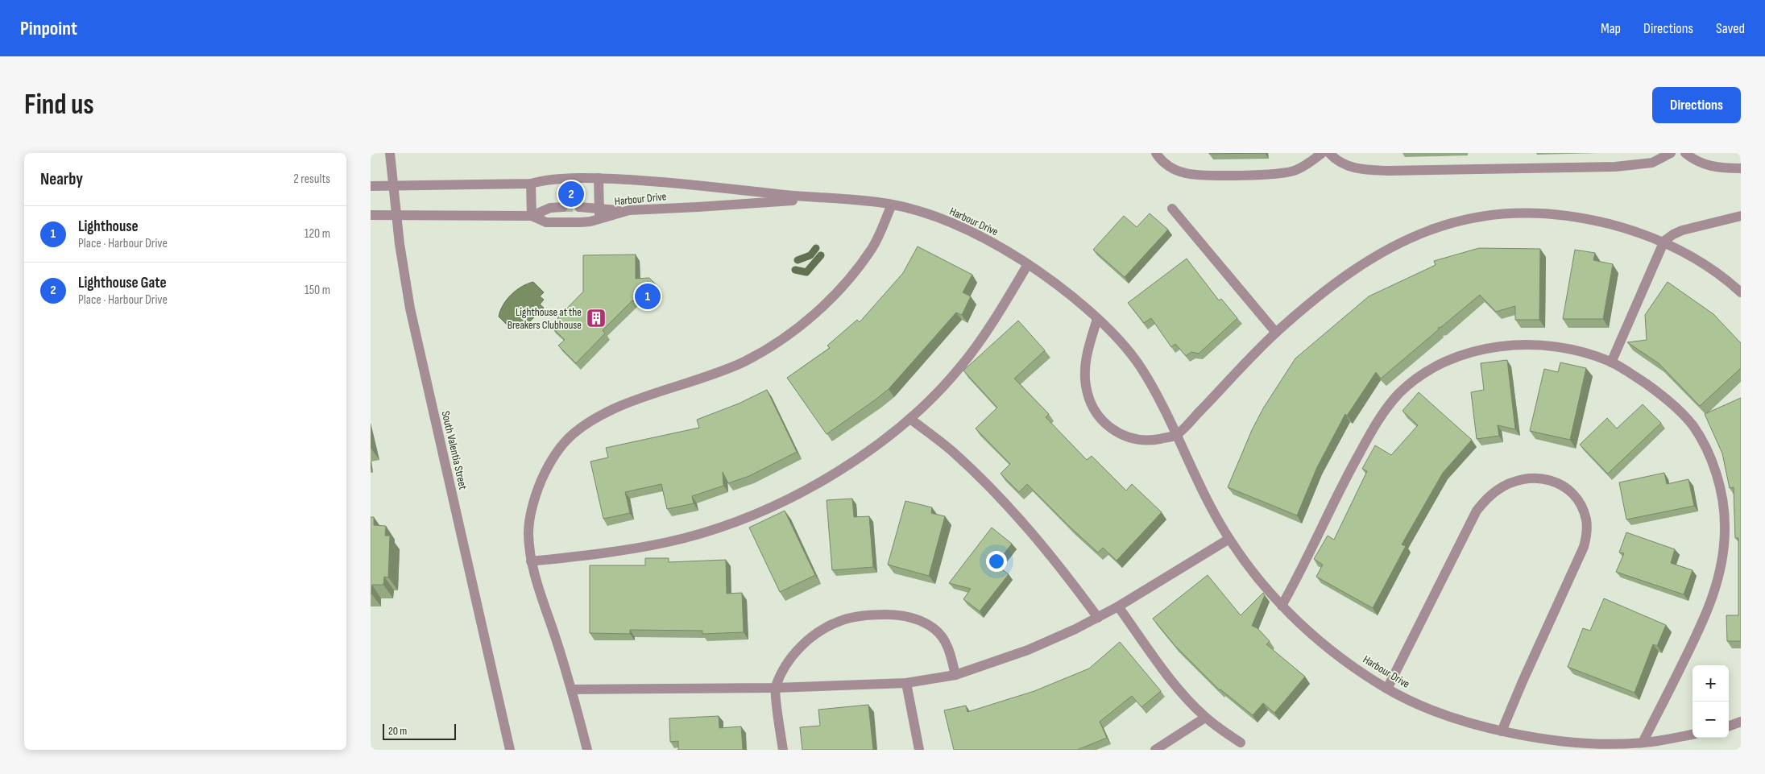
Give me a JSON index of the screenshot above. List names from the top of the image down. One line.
{"streets":{"street":["Harbour Drive","South Valentia Street"]},"crossings":[["Harbour Drive","South Valentia Street"]],"places":{"building":["Lighthouse at the Breakers Clubhouse"]},"scale_bar":"20 m","page":{"header":"Pinpoint","nav":["Map","Directions","Saved"],"buttons":"Directions","title":"Find us","heading":["Nearby","2 results"],"pins":["2","1"],"list":[{"mark":"1","name":"Lighthouse","note":"Place · Harbour Drive","value":"120 m"},{"mark":"2","name":"Lighthouse Gate","note":"Place · Harbour Drive","value":"150 m"}],"map_buttons":["+","−"],"scale":"20 m"}}
